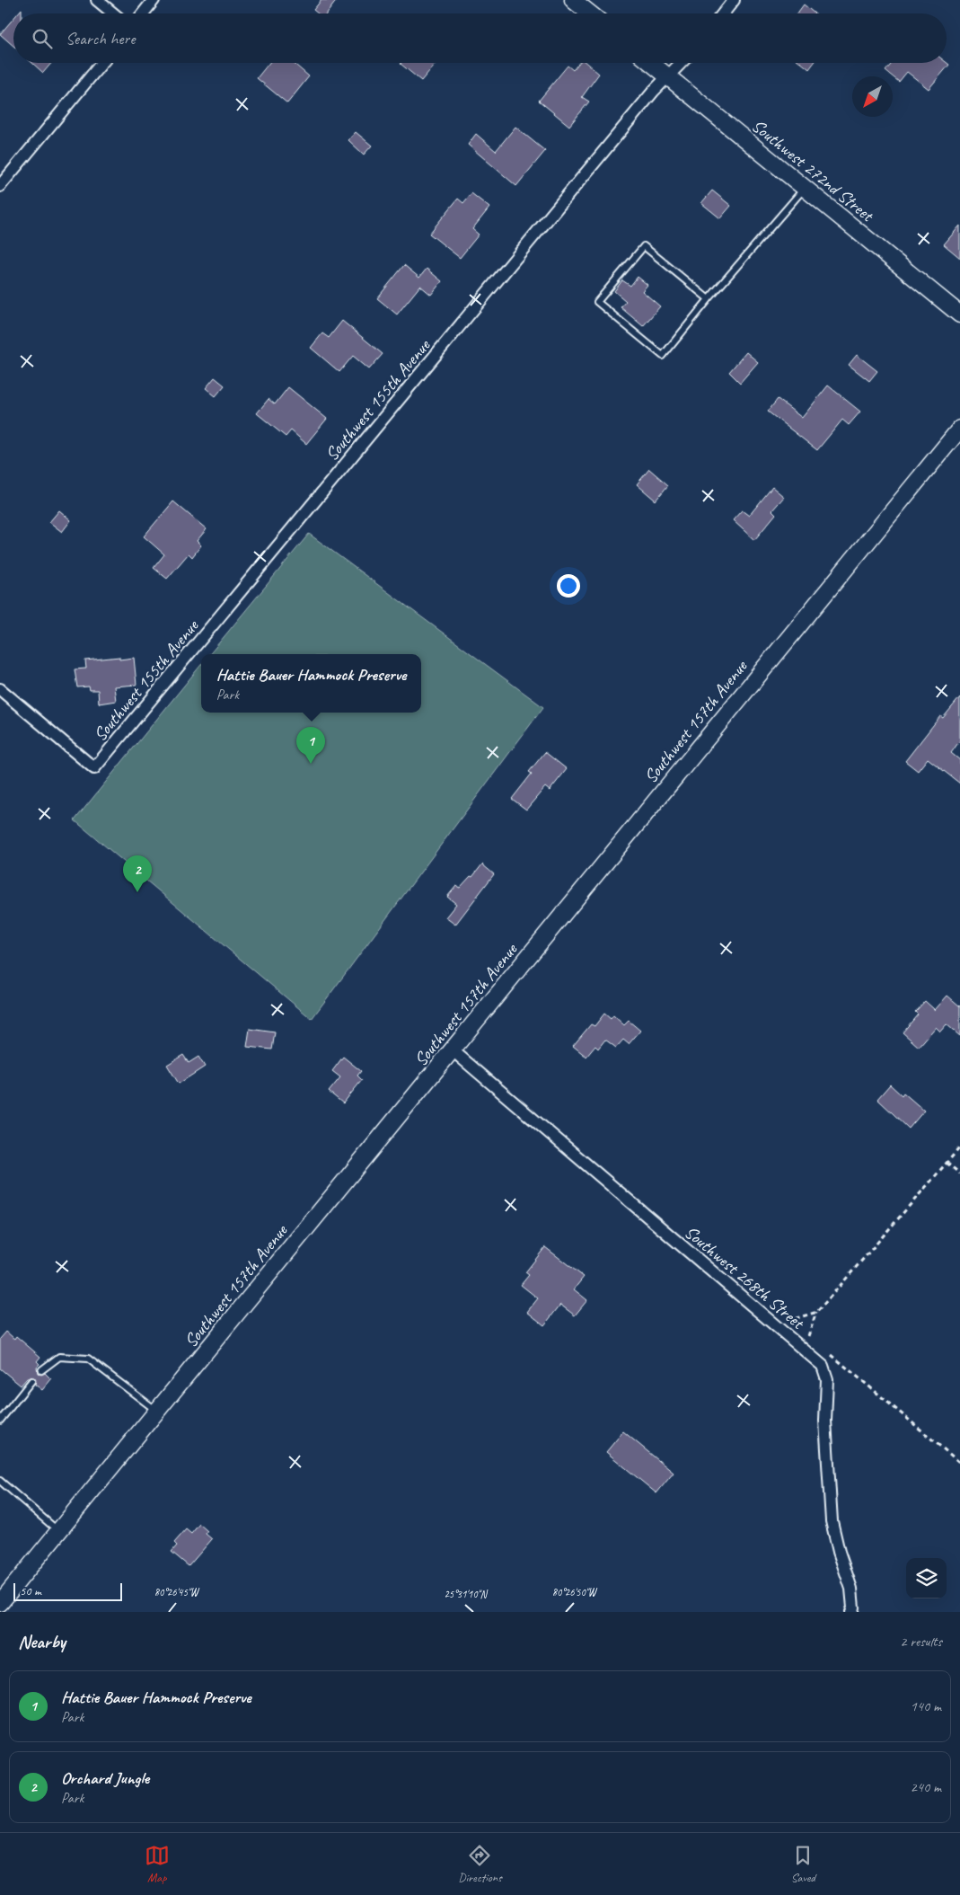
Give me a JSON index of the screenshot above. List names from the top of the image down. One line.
{"streets":{"street":["Southwest 272nd Street","Southwest 155th Avenue","Southwest 157th Avenue","Southwest 268th Street"]},"crossings":[["Southwest 272nd Street","Southwest 155th Avenue"],["Southwest 157th Avenue","Southwest 268th Street"]],"scale_bar":"50 m","north":"bottom left","page":{"search":"Search here","popup":["Hattie Bauer Hammock Preserve","Park"],"pins":["1","2"],"scale":"50 m","heading":["Nearby","2 results"],"list":[{"mark":"1","name":"Hattie Bauer Hammock Preserve","note":"Park","value":"140 m"},{"mark":"2","name":"Orchard Jungle","note":"Park","value":"240 m"}],"nav":["Map","Directions","Saved"]},"coordinates":["80°26'45\"W","80°26'50\"W","25°31'10\"N"]}
